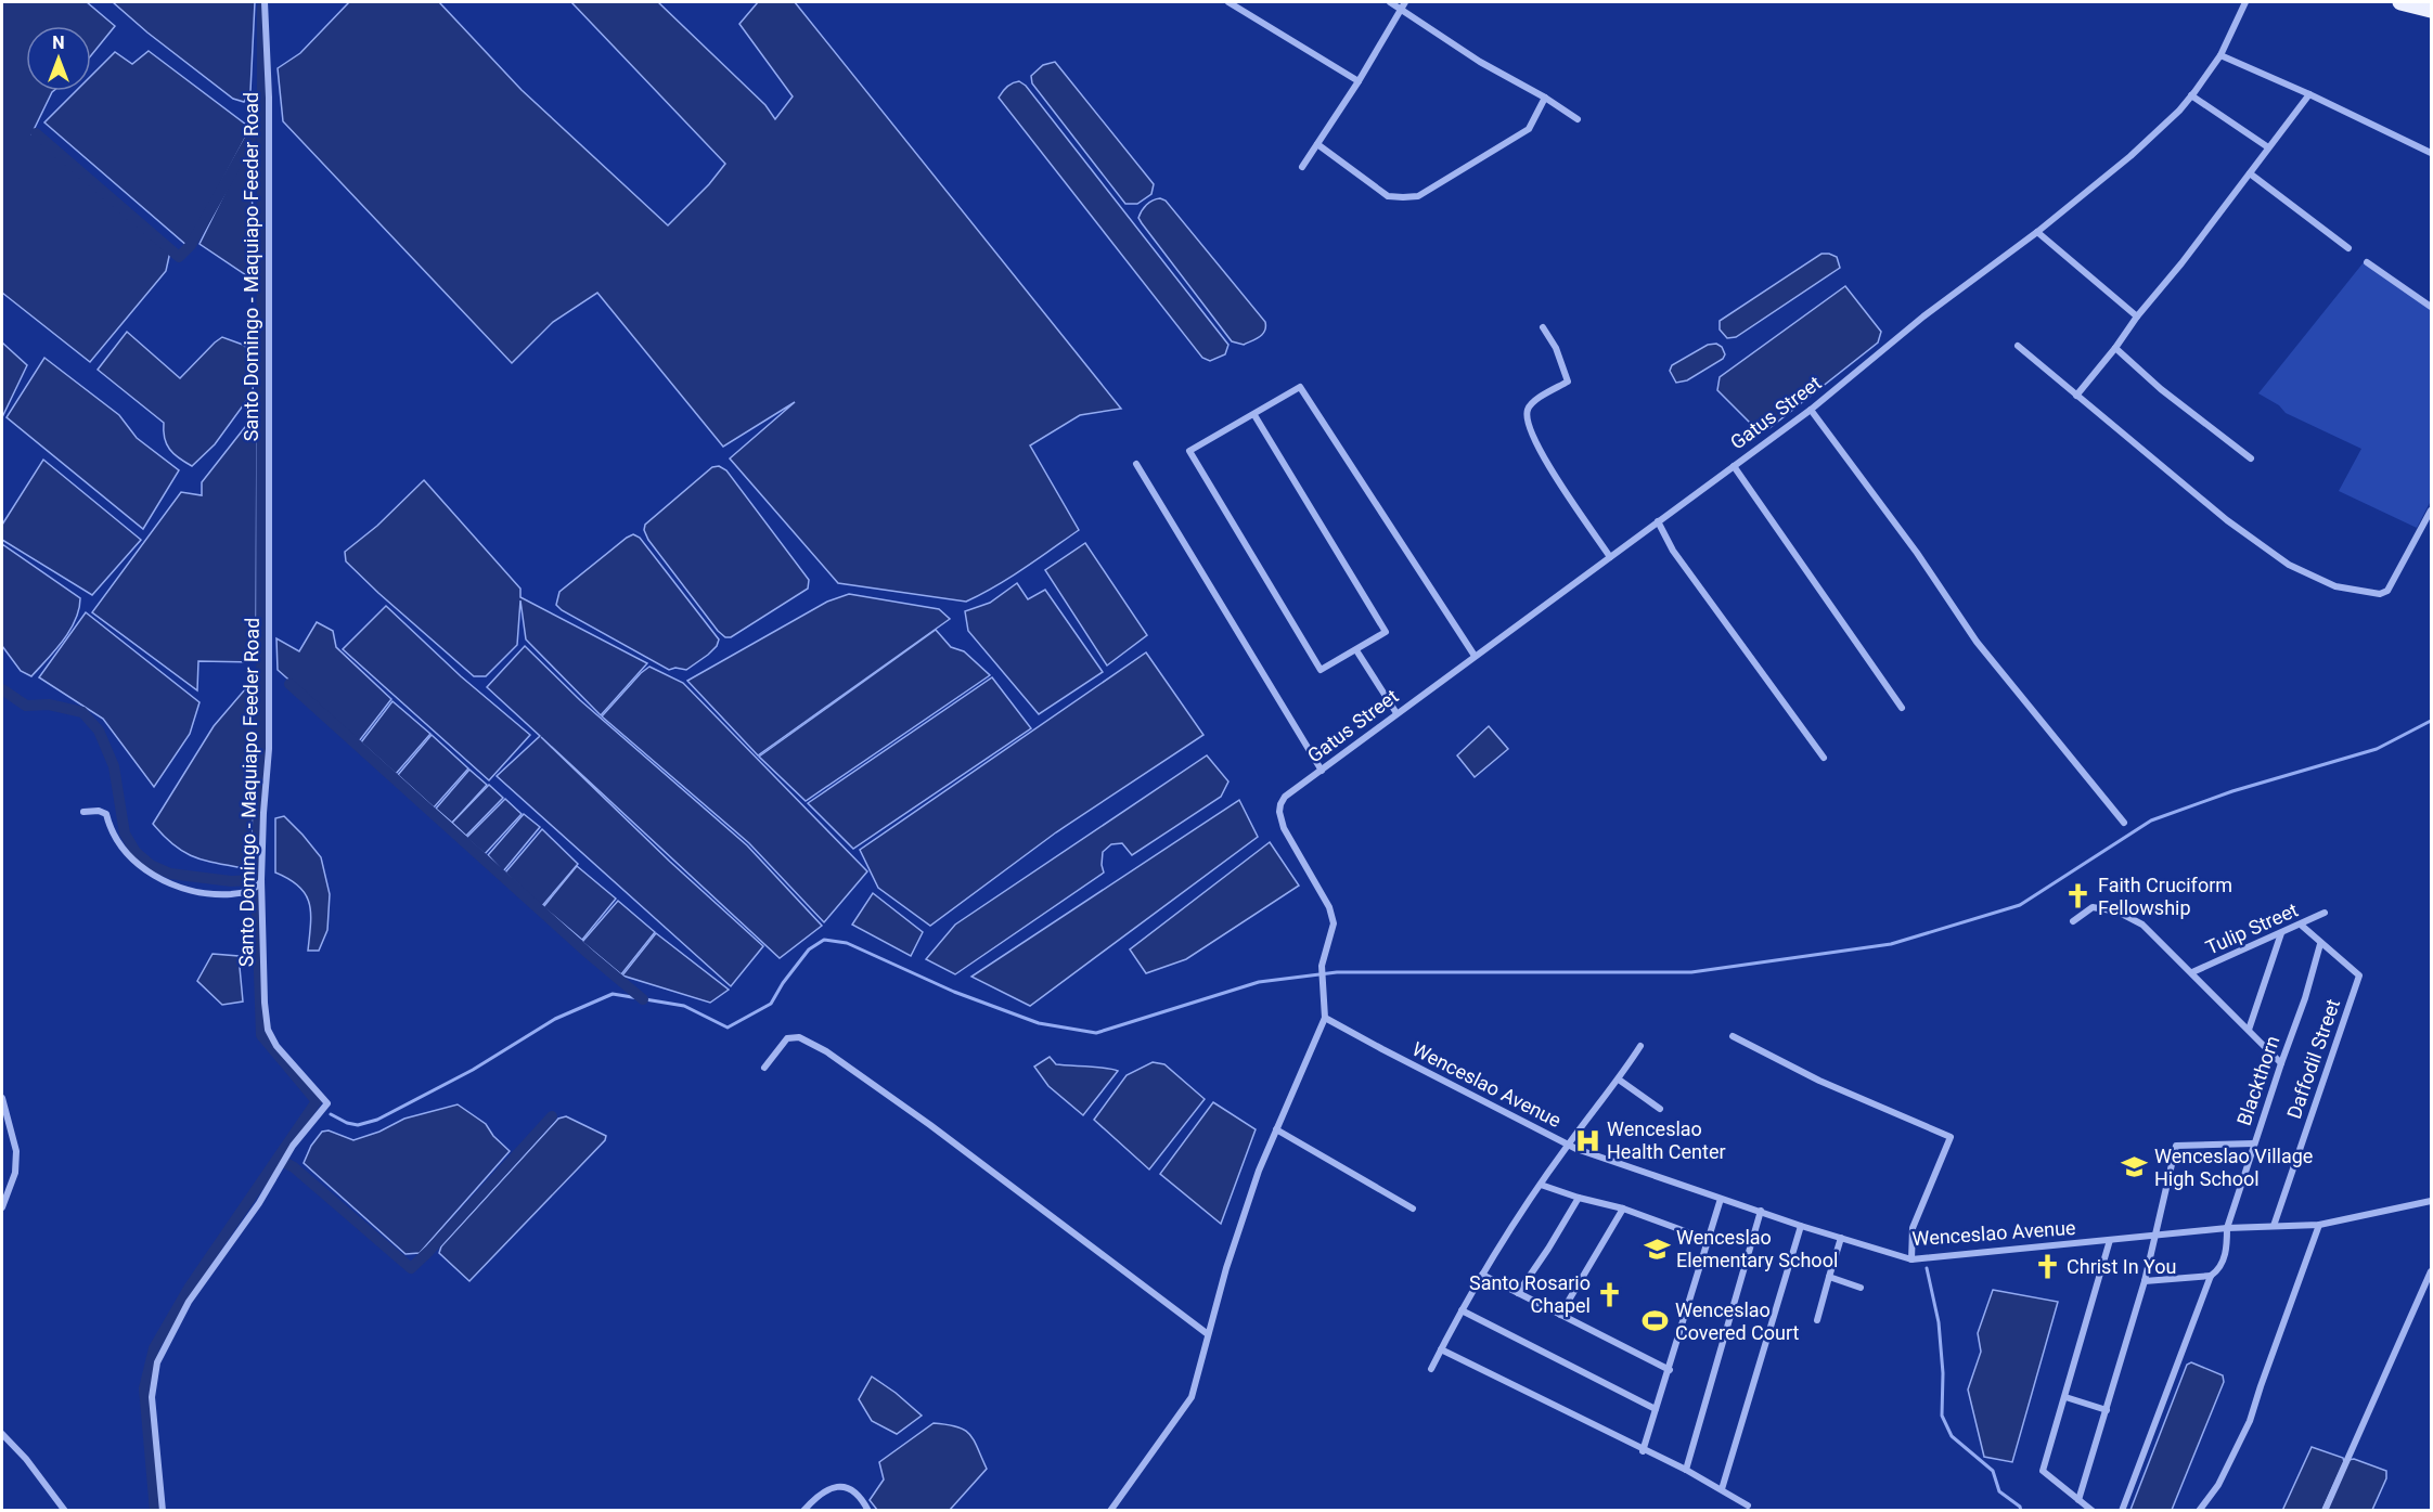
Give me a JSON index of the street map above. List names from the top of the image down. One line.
{"streets":{"street":["Santo Domingo - Maquiapo Feeder Road","Gatus Street","Tulip Street","Daffodil Street","Blackthorn","Wenceslao Avenue"]},"crossings":[["Gatus Street","Wenceslao Avenue"],["Daffodil Street","Blackthorn"],["Daffodil Street","Wenceslao Avenue"],["Blackthorn","Wenceslao Avenue"]],"places":{"church":["Faith Cruciform Fellowship","Christ In You","Santo Rosario Chapel"],"hospital":["Wenceslao Health Center"],"school or university":["Wenceslao Village High School","Wenceslao Elementary School"],"sports":["Wenceslao Covered Court"]},"north":"top"}
